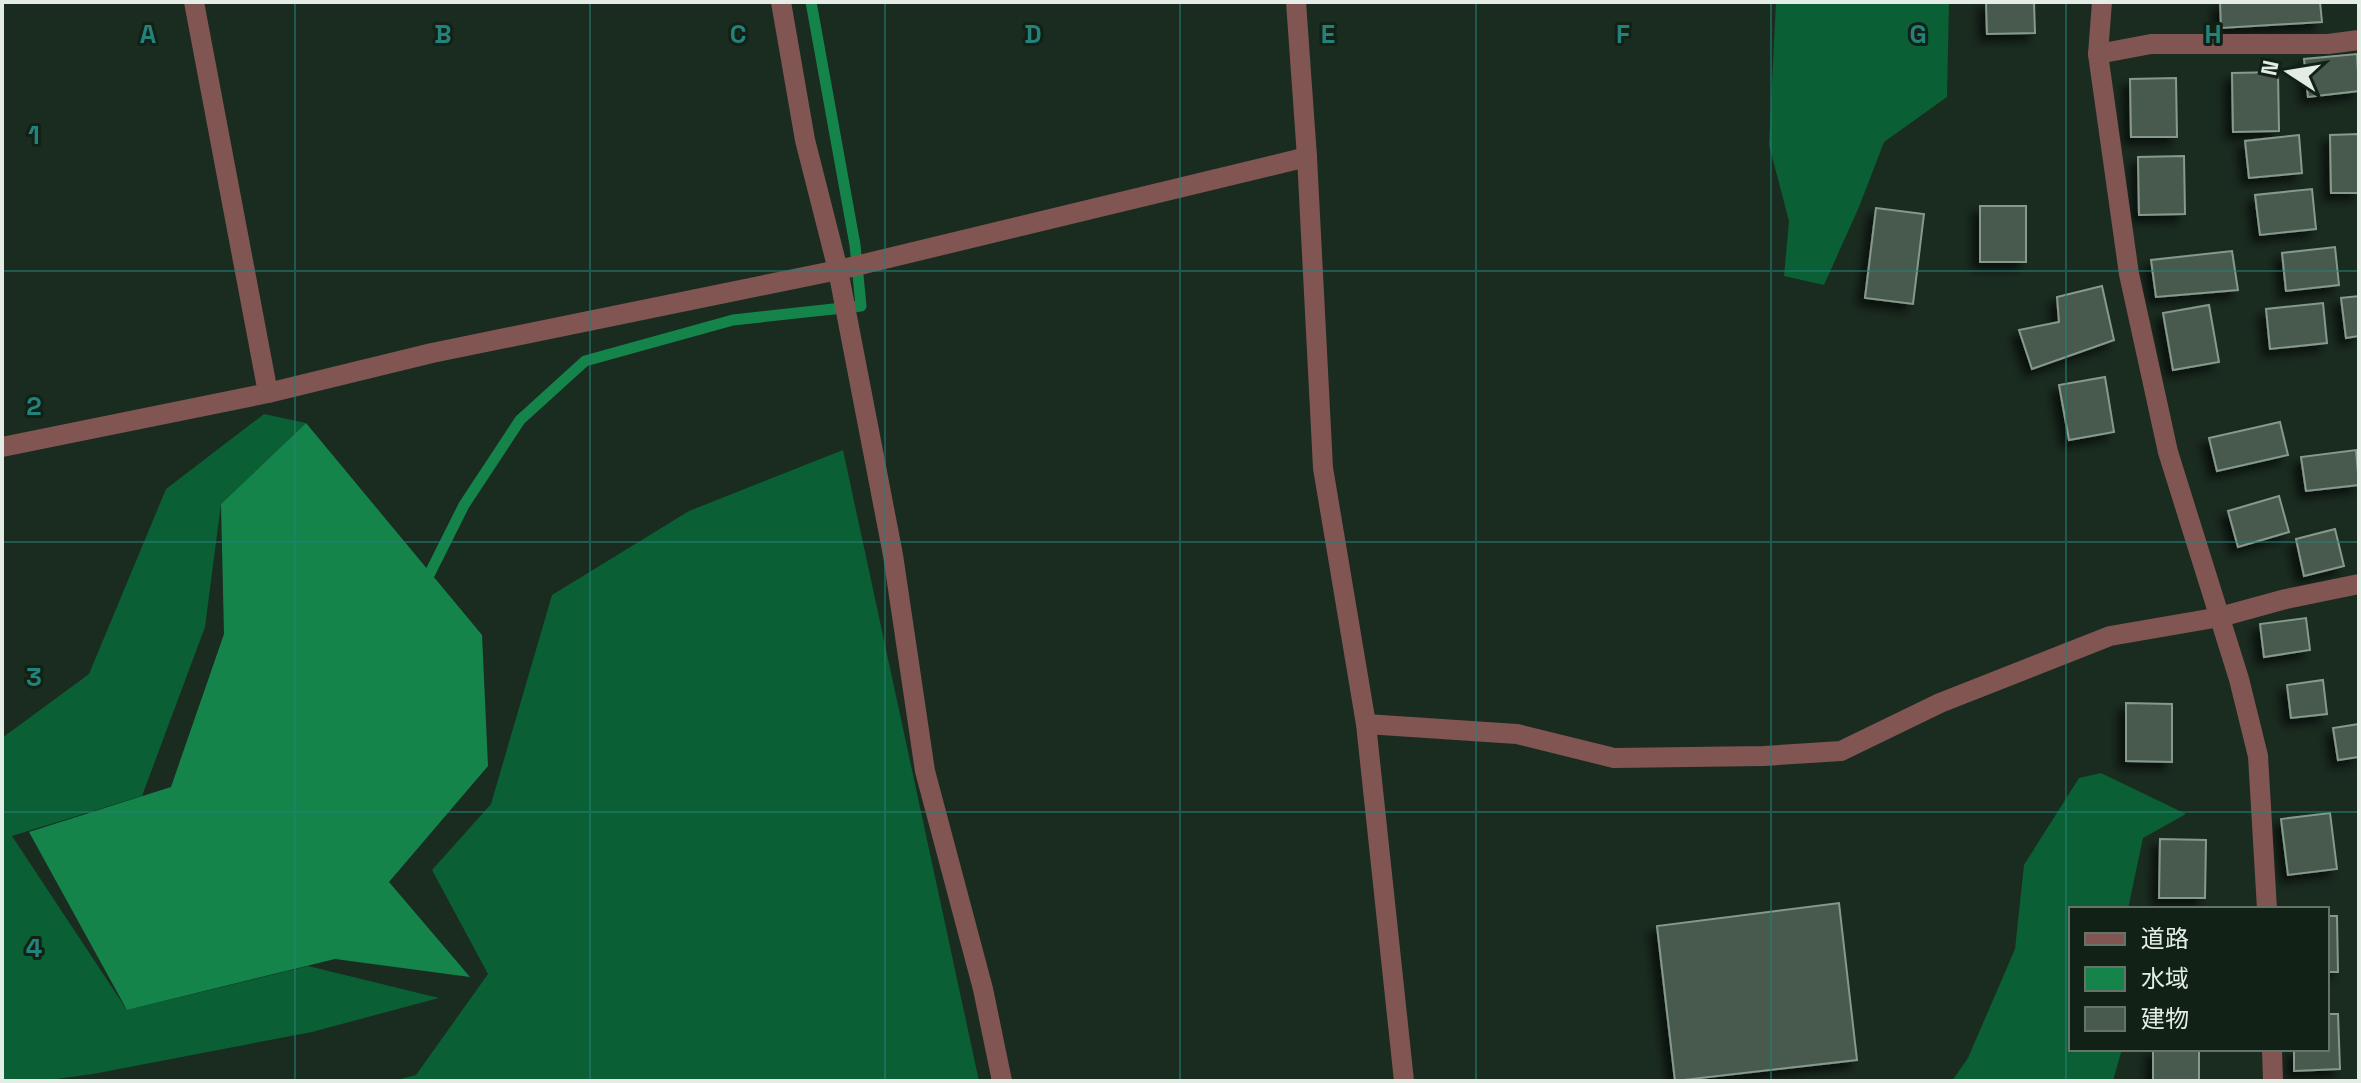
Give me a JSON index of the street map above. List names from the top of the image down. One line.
{"legend":["道路","水域","建物"],"north":"left","grid":{"columns":["A","B","C","D","E","F","G","H"],"rows":["1","2","3","4"]}}
